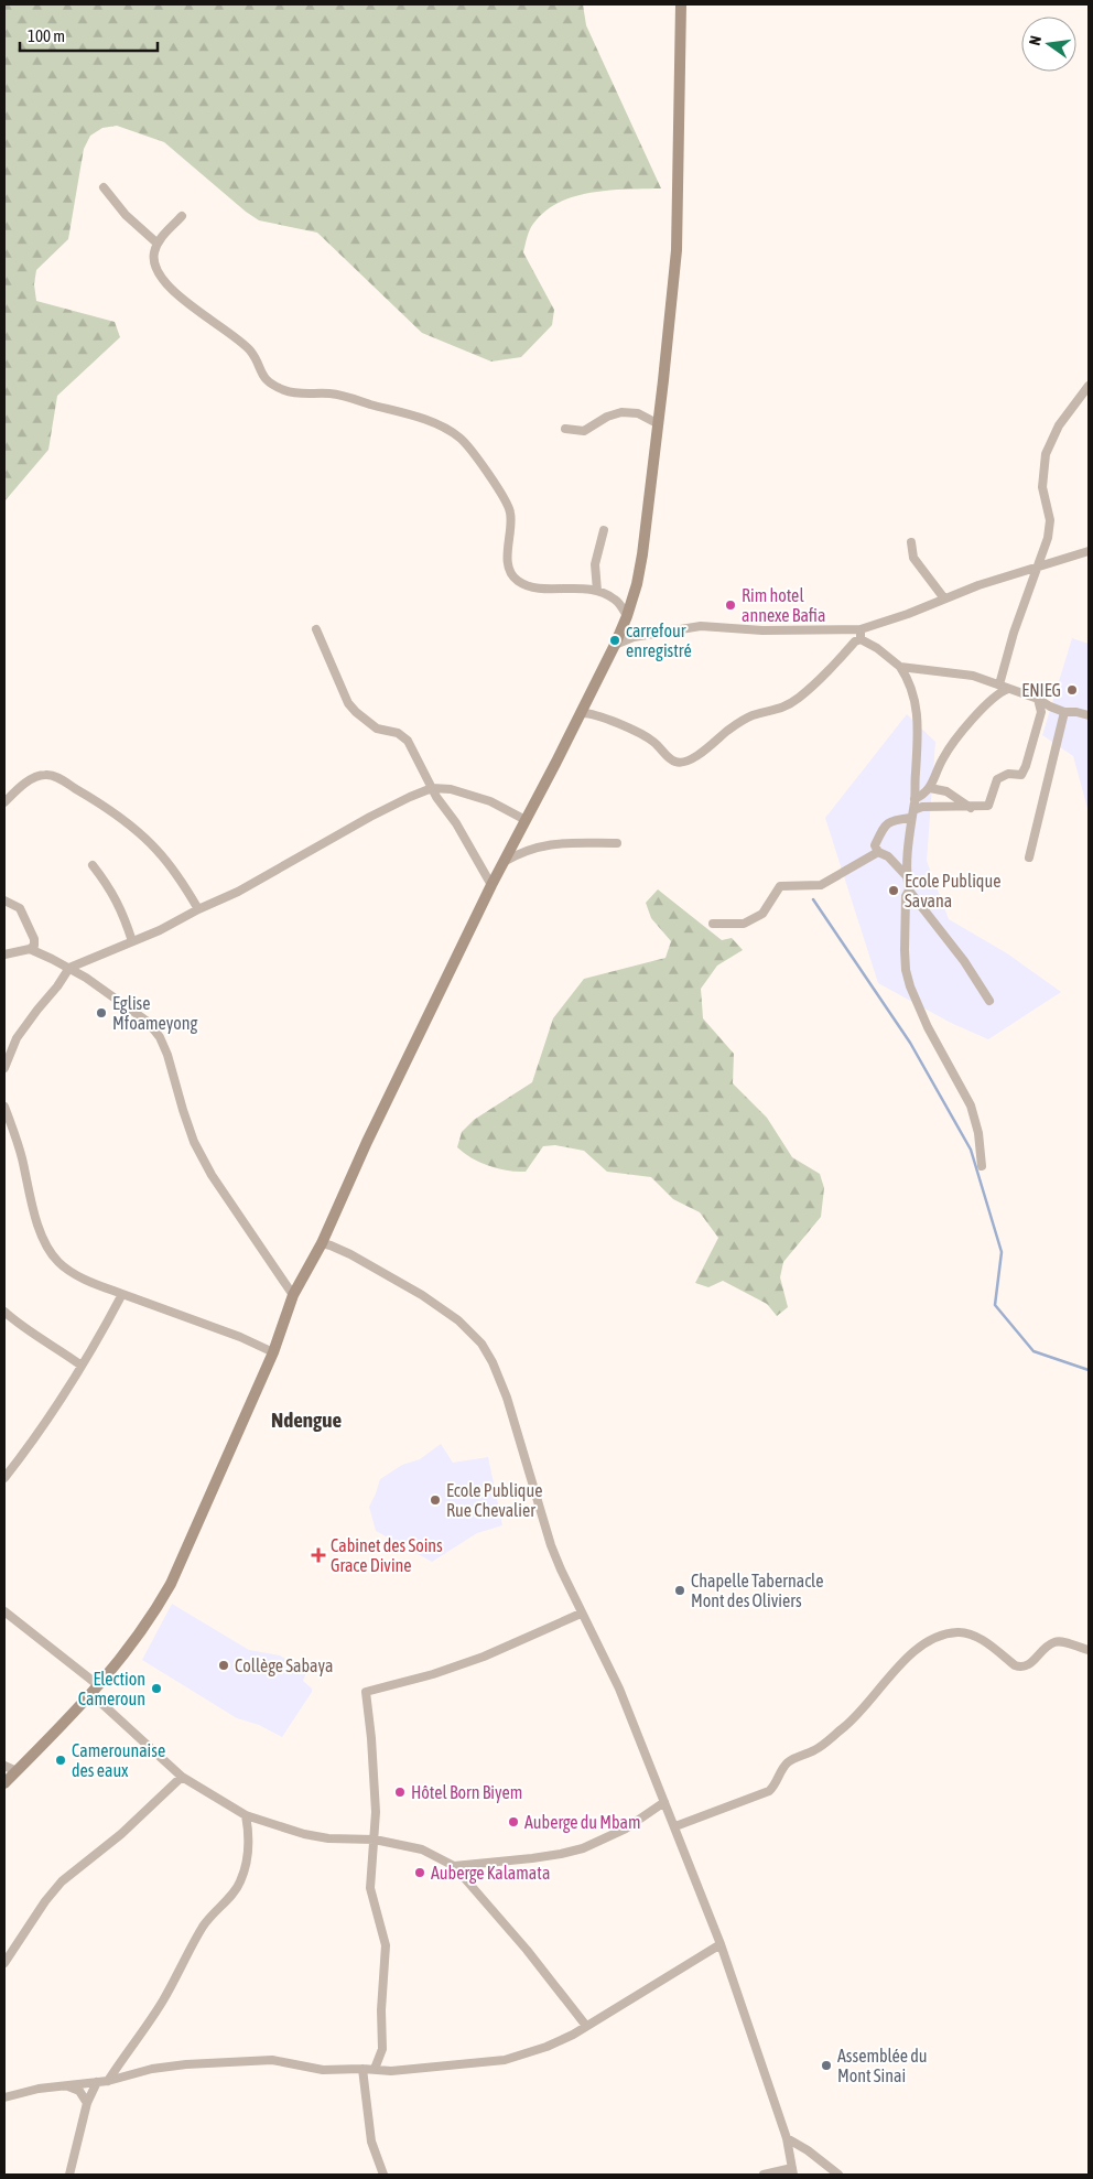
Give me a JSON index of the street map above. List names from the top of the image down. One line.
{"districts":["Ndengue"],"places":{"other":["Rim hotel annexe Bafia","carrefour enregistré","ENIEG","Ecole Publique Savana","Eglise Mfoameyong","Ecole Publique Rue Chevalier","Chapelle Tabernacle Mont des Oliviers","Collège Sabaya","Election Cameroun","Camerounaise des eaux","Hôtel Born Biyem","Auberge du Mbam","Auberge Kalamata","Assemblée du Mont Sinai"],"health":["Cabinet des Soins Grace Divine"]},"scale_bar":"100 m","north":"left"}
